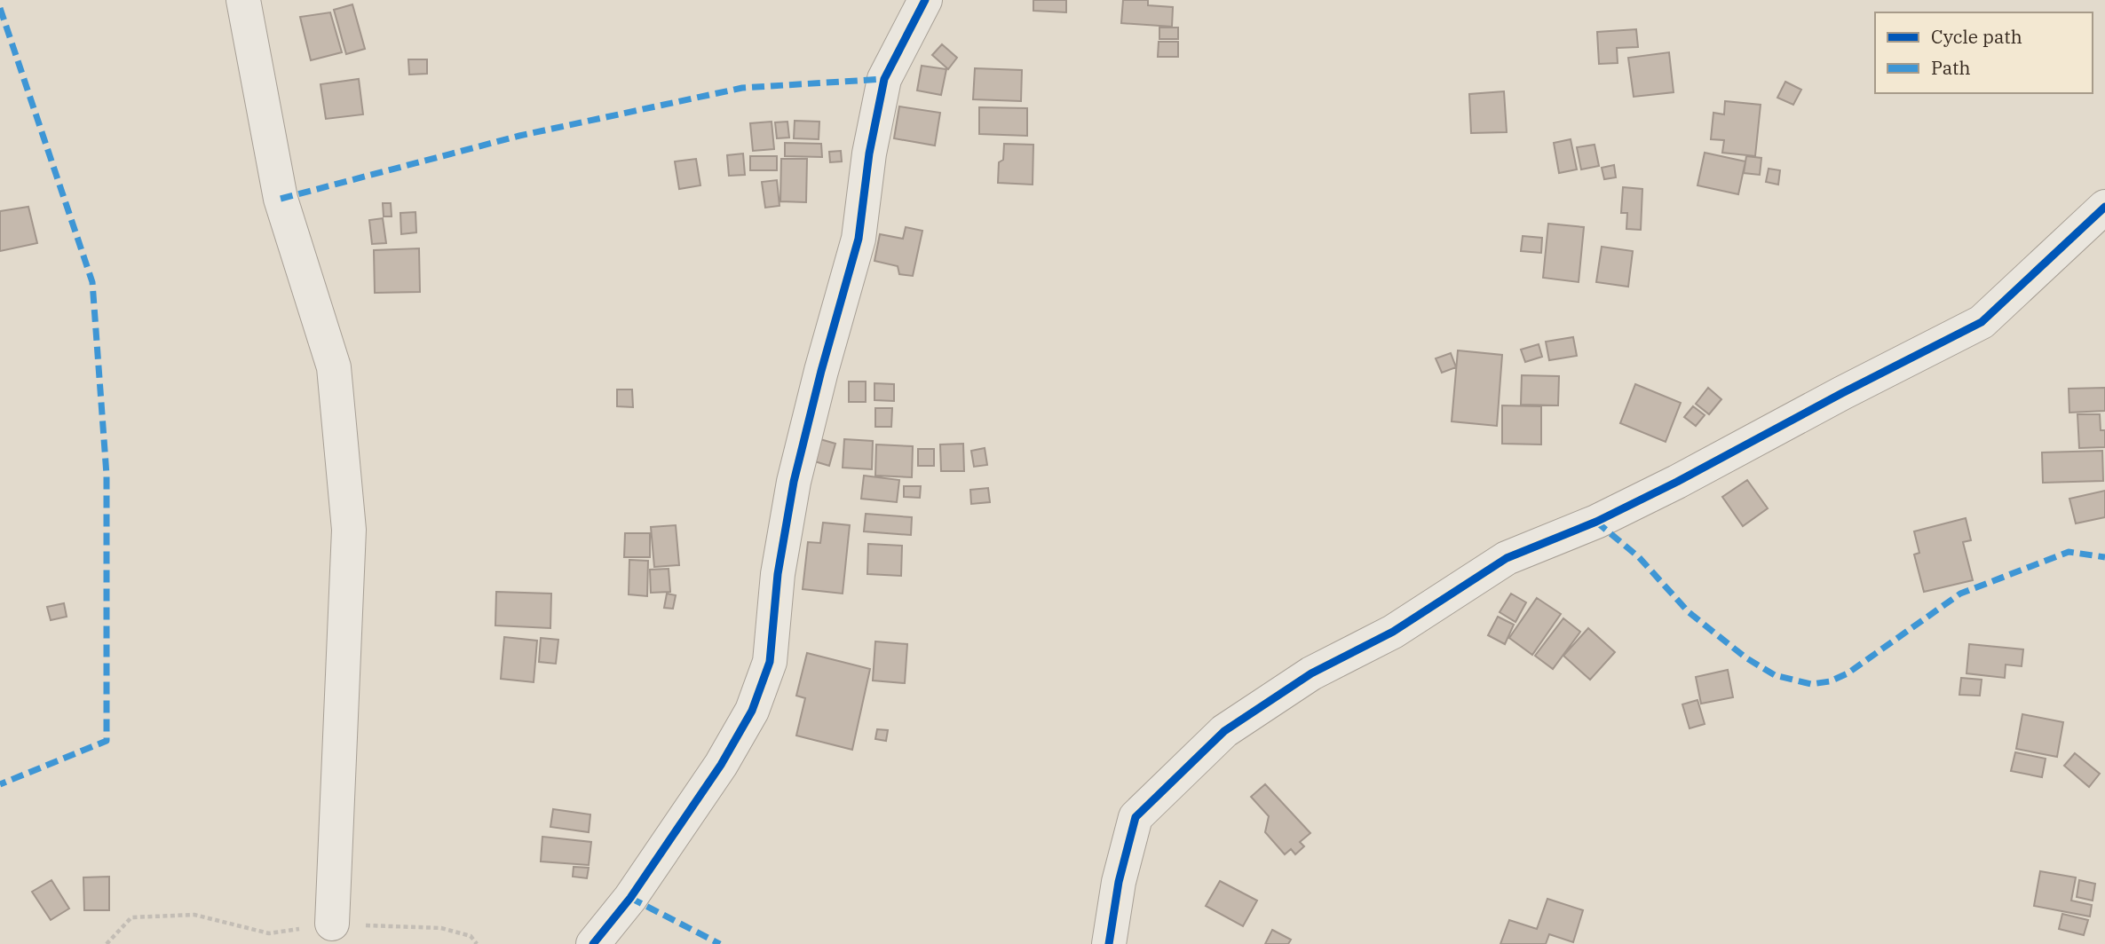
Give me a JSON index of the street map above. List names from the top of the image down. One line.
{"legend":["Cycle path","Path"]}
